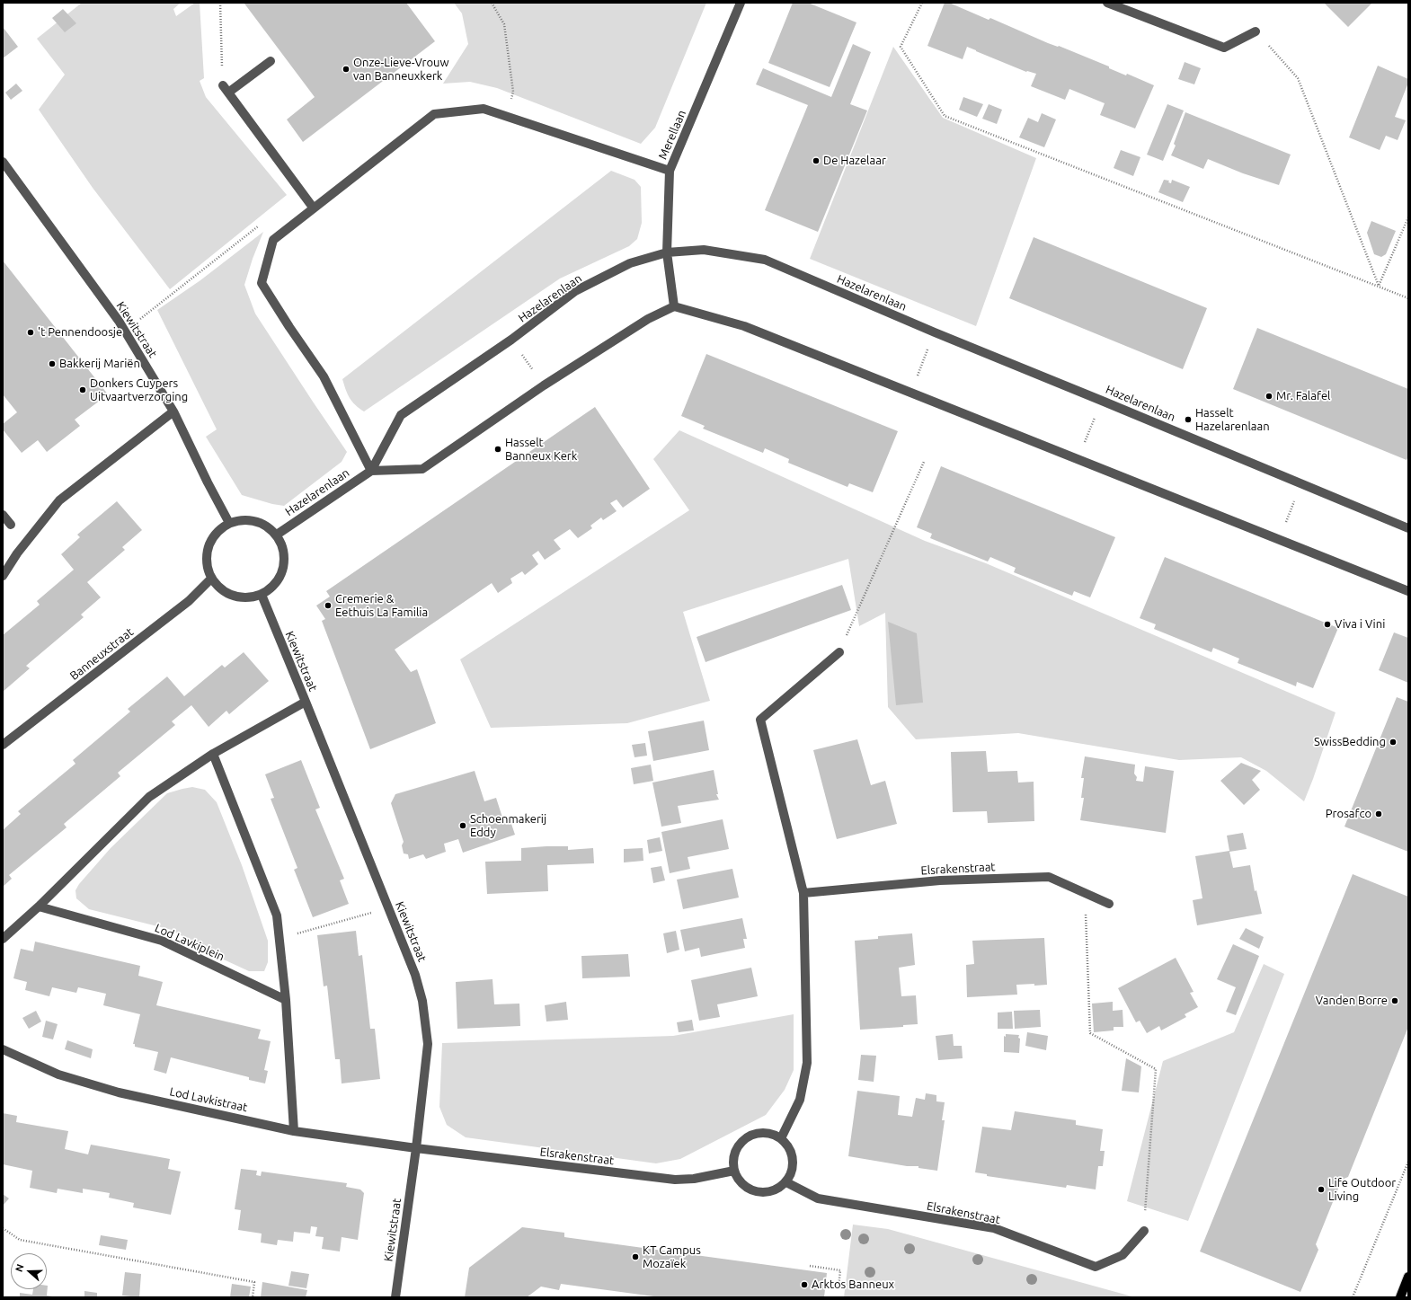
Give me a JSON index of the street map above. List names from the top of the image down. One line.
{"streets":{"street":["Merellaan","Hazelarenlaan","Kiewitstraat","Banneuxstraat","Elsrakenstraat","Lod Lavkiplein","Lod Lavkistraat"]},"crossings":[["Merellaan","Hazelarenlaan"],["Hazelarenlaan","Kiewitstraat"],["Hazelarenlaan","Banneuxstraat"],["Kiewitstraat","Banneuxstraat"],["Kiewitstraat","Elsrakenstraat"],["Kiewitstraat","Lod Lavkistraat"],["Elsrakenstraat","Lod Lavkistraat"]],"places":["Onze-Lieve-Vrouw van Banneuxkerk","De Hazelaar","'t Pennendoosje","Bakkerij Mariën","Donkers Cuypers Uitvaartverzorging","Mr. Falafel","Hasselt Hazelarenlaan","Hasselt Banneux Kerk","Cremerie & Eethuis La Familia","Viva i Vini","SwissBedding","Prosafco","Schoenmakerij Eddy","Vanden Borre","Life Outdoor Living","KT Campus Mozaïek","Arktos Banneux"],"north":"left"}
